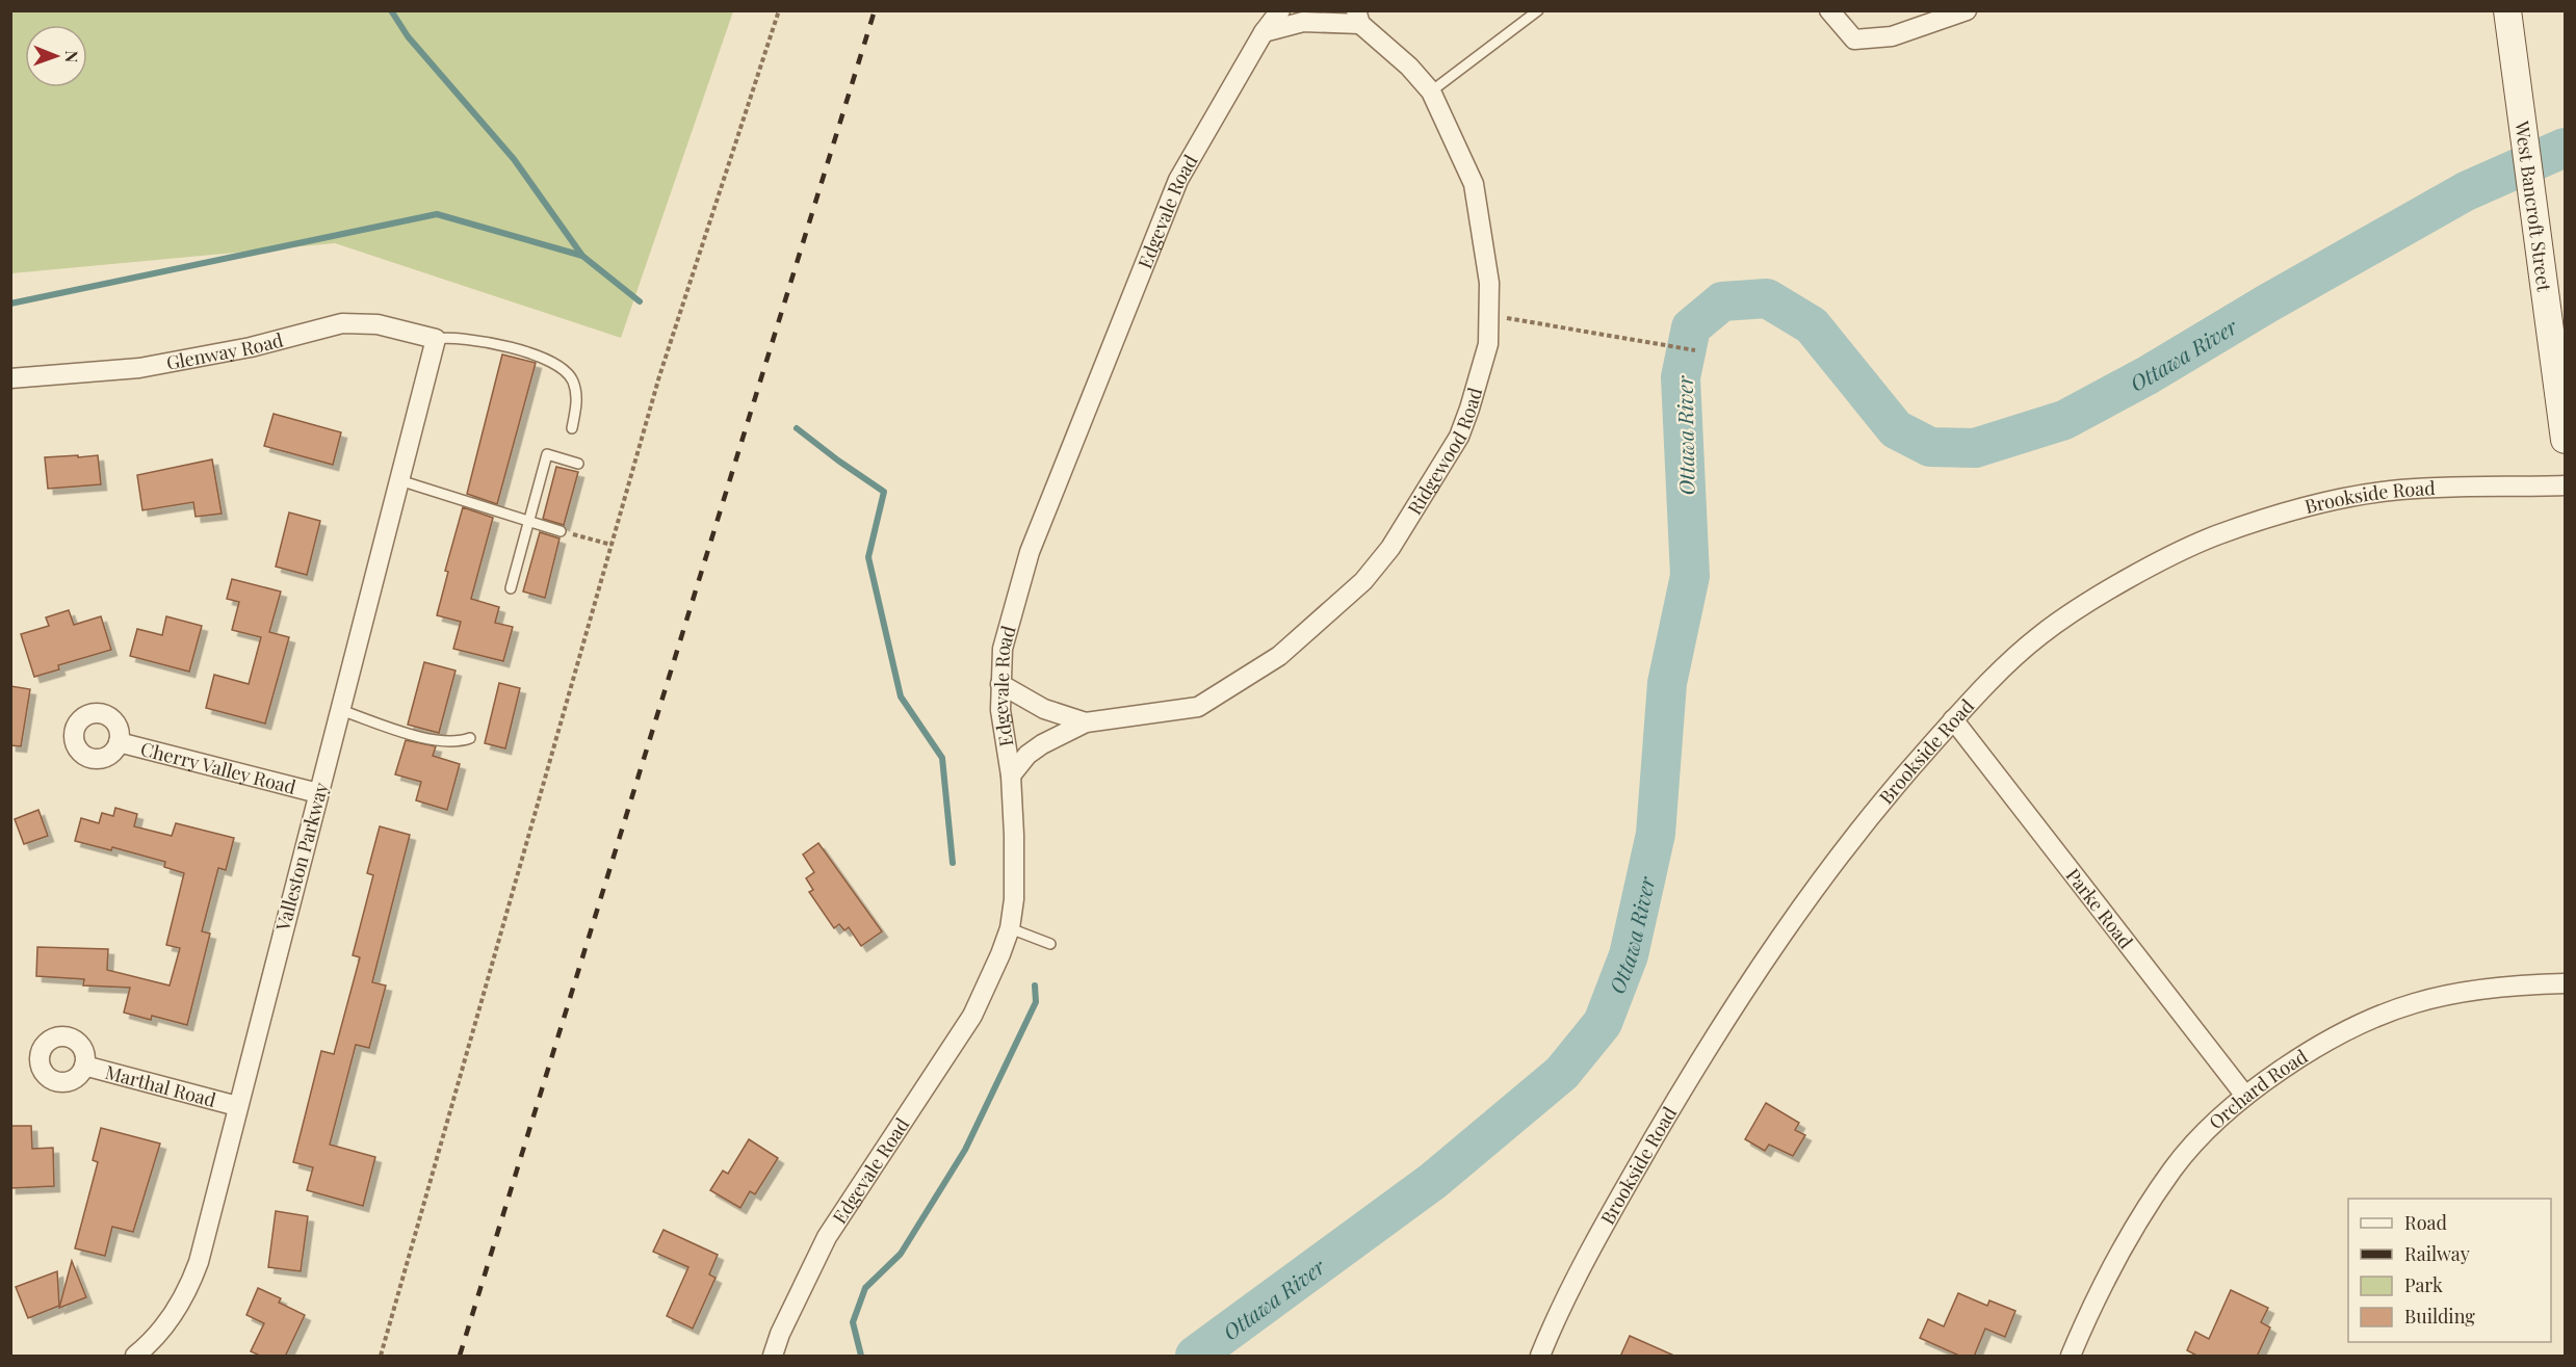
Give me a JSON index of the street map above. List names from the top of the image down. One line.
{"streets":{"main road":["West Bancroft Street"],"street":["Edgevale Road","Glenway Road","Ridgewood Road","Brookside Road","Cherry Valley Road","Valleston Parkway","Parke Road","Marthal Road","Orchard Road"]},"crossings":[["Edgevale Road","Ridgewood Road"],["Glenway Road","Valleston Parkway"],["Brookside Road","Parke Road"],["Cherry Valley Road","Valleston Parkway"],["Valleston Parkway","Marthal Road"],["Parke Road","Orchard Road"]],"water":["Ottawa River"],"legend":["Road","Railway","Park","Building"],"north":"right"}
